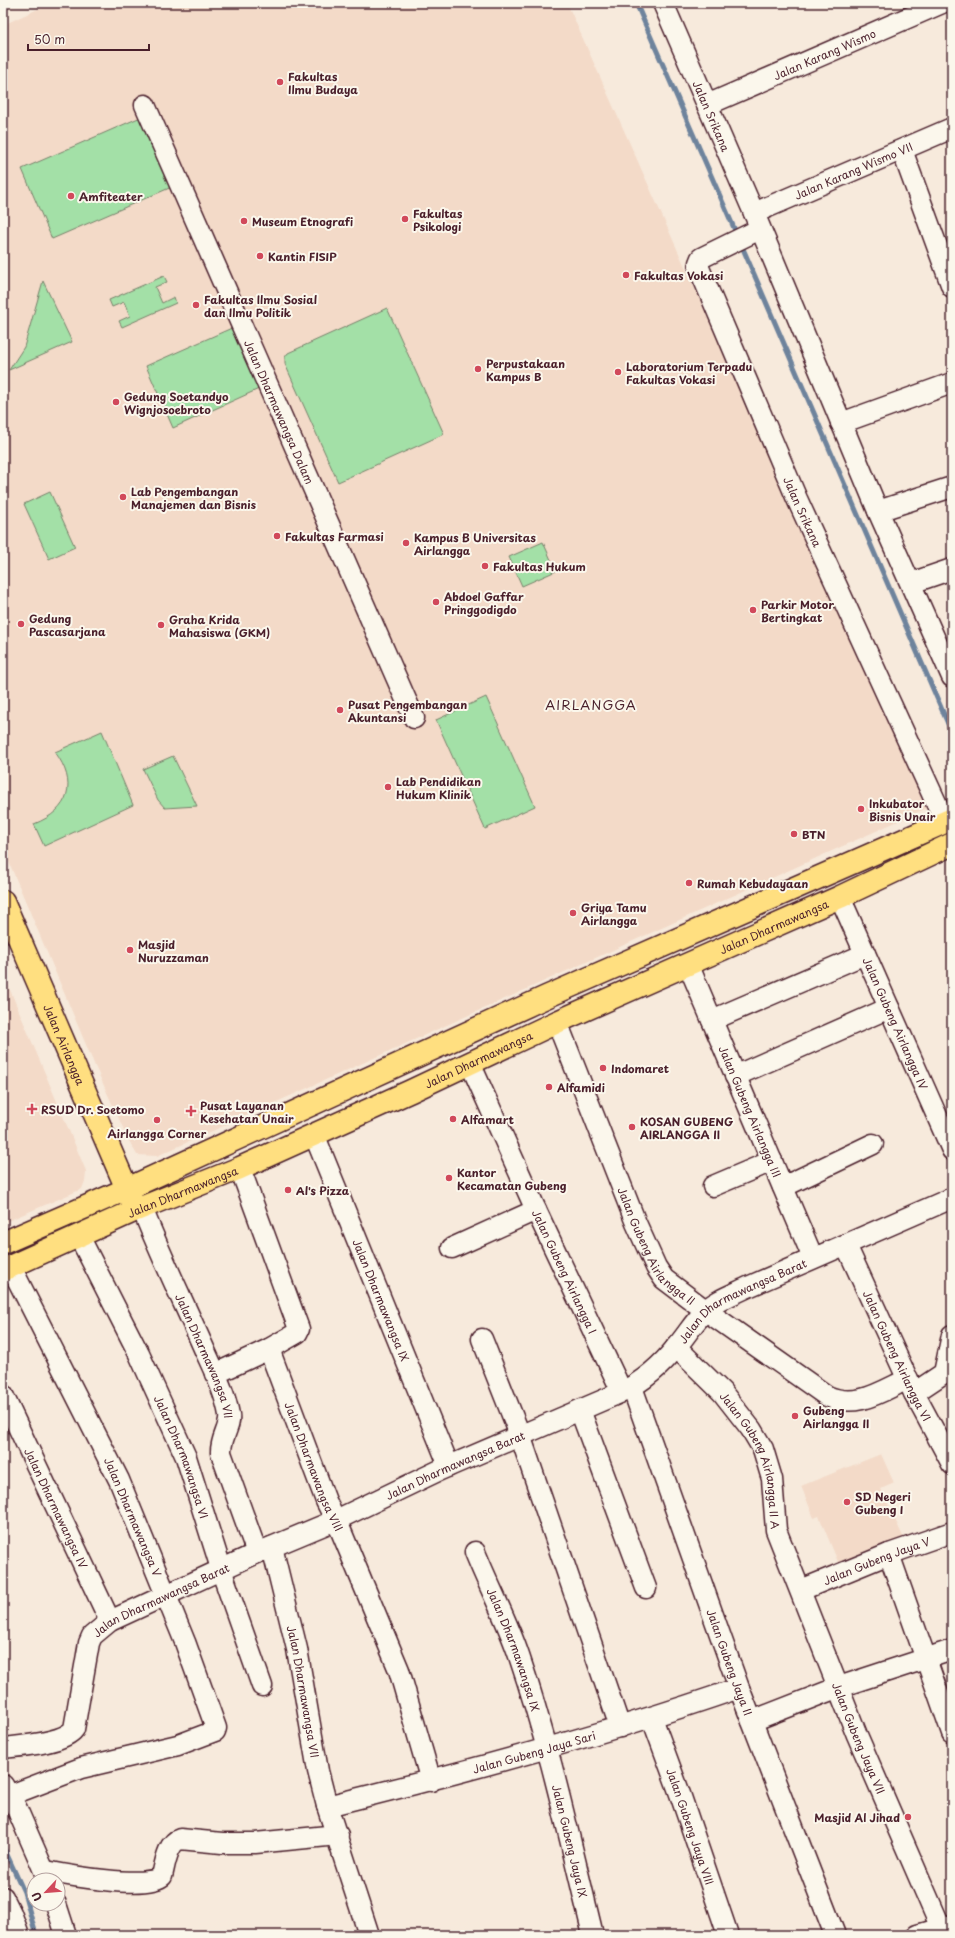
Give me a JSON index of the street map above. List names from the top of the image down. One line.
{"streets":{"main road":["Jalan Dharmawangsa","Jalan Airlangga"],"street":["Jalan Karang Wismo","Jalan Srikana","Jalan Karang Wismo VII","Jalan Dharmawangsa Dalam","Jalan Gubeng Airlangga IV","Jalan Gubeng Airlangga III","Jalan Gubeng Airlangga II","Jalan Gubeng Airlangga I","Jalan Dharmawangsa IX","Jalan Dharmawangsa Barat","Jalan Gubeng Airlangga VI","Jalan Dharmawangsa VII","Jalan Dharmawangsa VI","Jalan Gubeng Airlangga II A","Jalan Dharmawangsa VIII","Jalan Dharmawangsa IV","Jalan Dharmawangsa V","Jalan Gubeng Jaya V","Jalan Gubeng Jaya II","Jalan Gubeng Jaya VII","Jalan Gubeng Jaya Sari","Jalan Gubeng Jaya VIII","Jalan Gubeng Jaya IX"]},"crossings":[["Jalan Karang Wismo","Jalan Srikana"],["Jalan Srikana","Jalan Karang Wismo VII"],["Jalan Srikana","Jalan Dharmawangsa"],["Jalan Dharmawangsa","Jalan Gubeng Airlangga IV"],["Jalan Dharmawangsa","Jalan Airlangga"],["Jalan Dharmawangsa","Jalan Gubeng Airlangga III"],["Jalan Dharmawangsa","Jalan Gubeng Airlangga II"],["Jalan Dharmawangsa","Jalan Gubeng Airlangga I"],["Jalan Dharmawangsa","Jalan Dharmawangsa IX"],["Jalan Dharmawangsa","Jalan Dharmawangsa VII"],["Jalan Dharmawangsa","Jalan Dharmawangsa VI"],["Jalan Dharmawangsa","Jalan Dharmawangsa V"],["Jalan Airlangga","Jalan Dharmawangsa VII"],["Jalan Gubeng Airlangga III","Jalan Dharmawangsa Barat"],["Jalan Gubeng Airlangga II","Jalan Dharmawangsa Barat"],["Jalan Gubeng Airlangga II","Jalan Gubeng Airlangga VI"],["Jalan Gubeng Airlangga I","Jalan Dharmawangsa Barat"],["Jalan Gubeng Airlangga I","Jalan Gubeng Jaya II"],["Jalan Dharmawangsa IX","Jalan Dharmawangsa Barat"],["Jalan Dharmawangsa IX","Jalan Gubeng Jaya Sari"],["Jalan Dharmawangsa IX","Jalan Gubeng Jaya IX"],["Jalan Dharmawangsa Barat","Jalan Gubeng Airlangga VI"],["Jalan Dharmawangsa Barat","Jalan Dharmawangsa VII"],["Jalan Dharmawangsa Barat","Jalan Dharmawangsa VI"],["Jalan Dharmawangsa Barat","Jalan Gubeng Airlangga II A"],["Jalan Dharmawangsa Barat","Jalan Dharmawangsa VIII"],["Jalan Dharmawangsa Barat","Jalan Dharmawangsa IV"],["Jalan Dharmawangsa Barat","Jalan Dharmawangsa V"],["Jalan Dharmawangsa Barat","Jalan Gubeng Jaya II"],["Jalan Dharmawangsa VII","Jalan Gubeng Jaya Sari"],["Jalan Gubeng Airlangga II A","Jalan Gubeng Jaya V"],["Jalan Gubeng Airlangga II A","Jalan Gubeng Jaya VII"],["Jalan Dharmawangsa VIII","Jalan Gubeng Jaya Sari"],["Jalan Gubeng Jaya V","Jalan Gubeng Jaya VII"],["Jalan Gubeng Jaya II","Jalan Gubeng Jaya Sari"],["Jalan Gubeng Jaya Sari","Jalan Gubeng Jaya VIII"],["Jalan Gubeng Jaya Sari","Jalan Gubeng Jaya IX"]],"districts":["AIRLANGGA"],"places":{"other":["Fakultas Ilmu Budaya","Amfiteater","Fakultas Psikologi","Museum Etnografi","Kantin FISIP","Fakultas Vokasi","Fakultas Ilmu Sosial dan Ilmu Politik","Perpustakaan Kampus B","Laboratorium Terpadu Fakultas Vokasi","Gedung Soetandyo Wignjosoebroto","Lab Pengembangan Manajemen dan Bisnis","Fakultas Farmasi","Kampus B Universitas Airlangga","Fakultas Hukum","Abdoel Gaffar Pringgodigdo","Parkir Motor Bertingkat","Gedung Pascasarjana","Graha Krida Mahasiswa (GKM)","Pusat Pengembangan Akuntansi","Lab Pendidikan Hukum Klinik","Inkubator Bisnis Unair","BTN","Rumah Kebudayaan","Griya Tamu Airlangga","Masjid Nuruzzaman","Indomaret","Alfamidi","Alfamart","Airlangga Corner","KOSAN GUBENG AIRLANGGA II","Kantor Kecamatan Gubeng","Al's Pizza","Gubeng Airlangga II","SD Negeri Gubeng I","Masjid Al Jihad"],"health":["RSUD Dr. Soetomo","Pusat Layanan Kesehatan Unair"]},"scale_bar":"50 m","north":"bottom left"}
